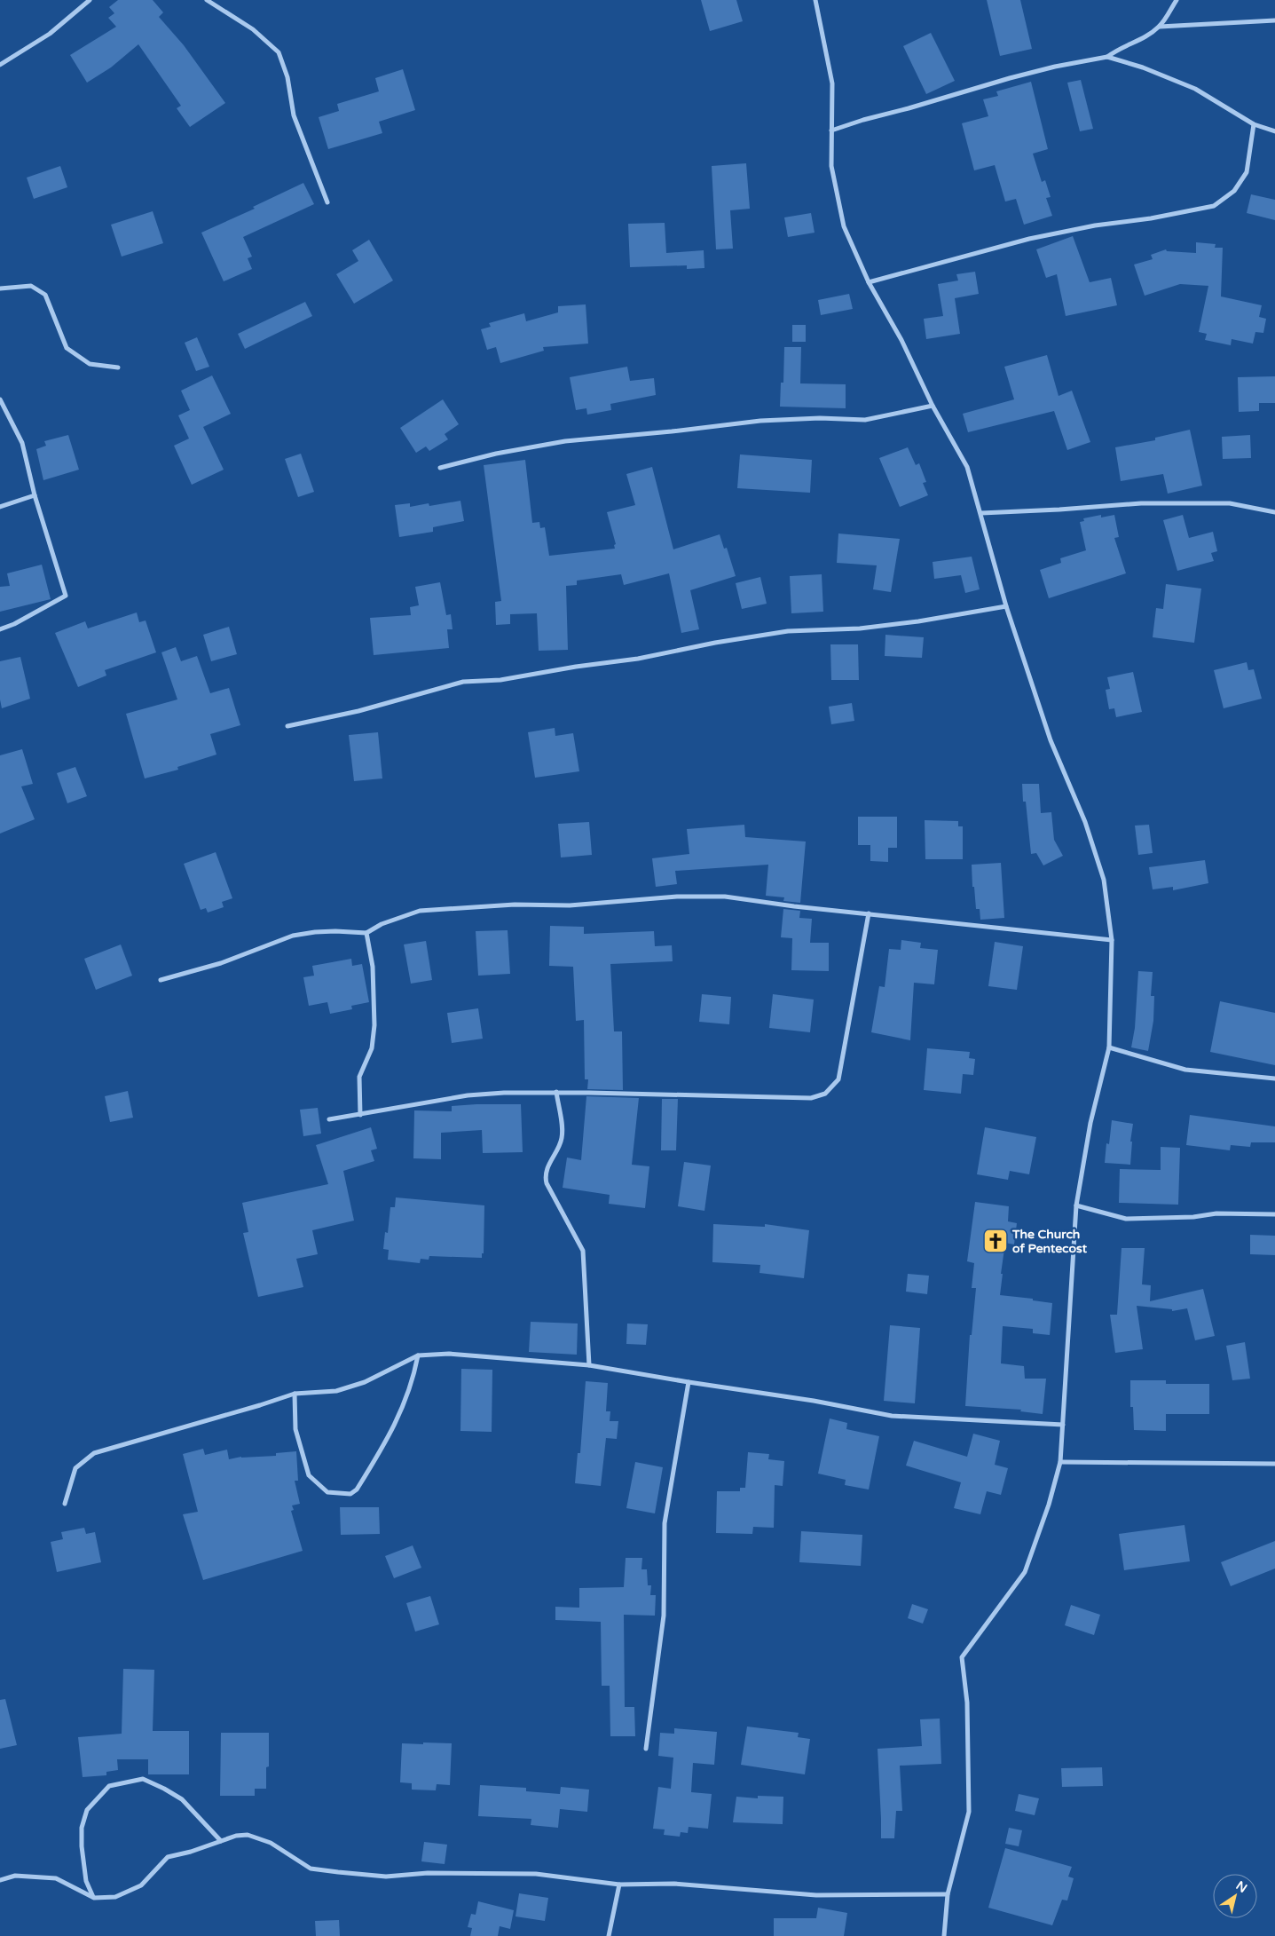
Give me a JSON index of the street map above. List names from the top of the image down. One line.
{"places":{"church":["The Church of Pentecost"]},"north":"top right"}
